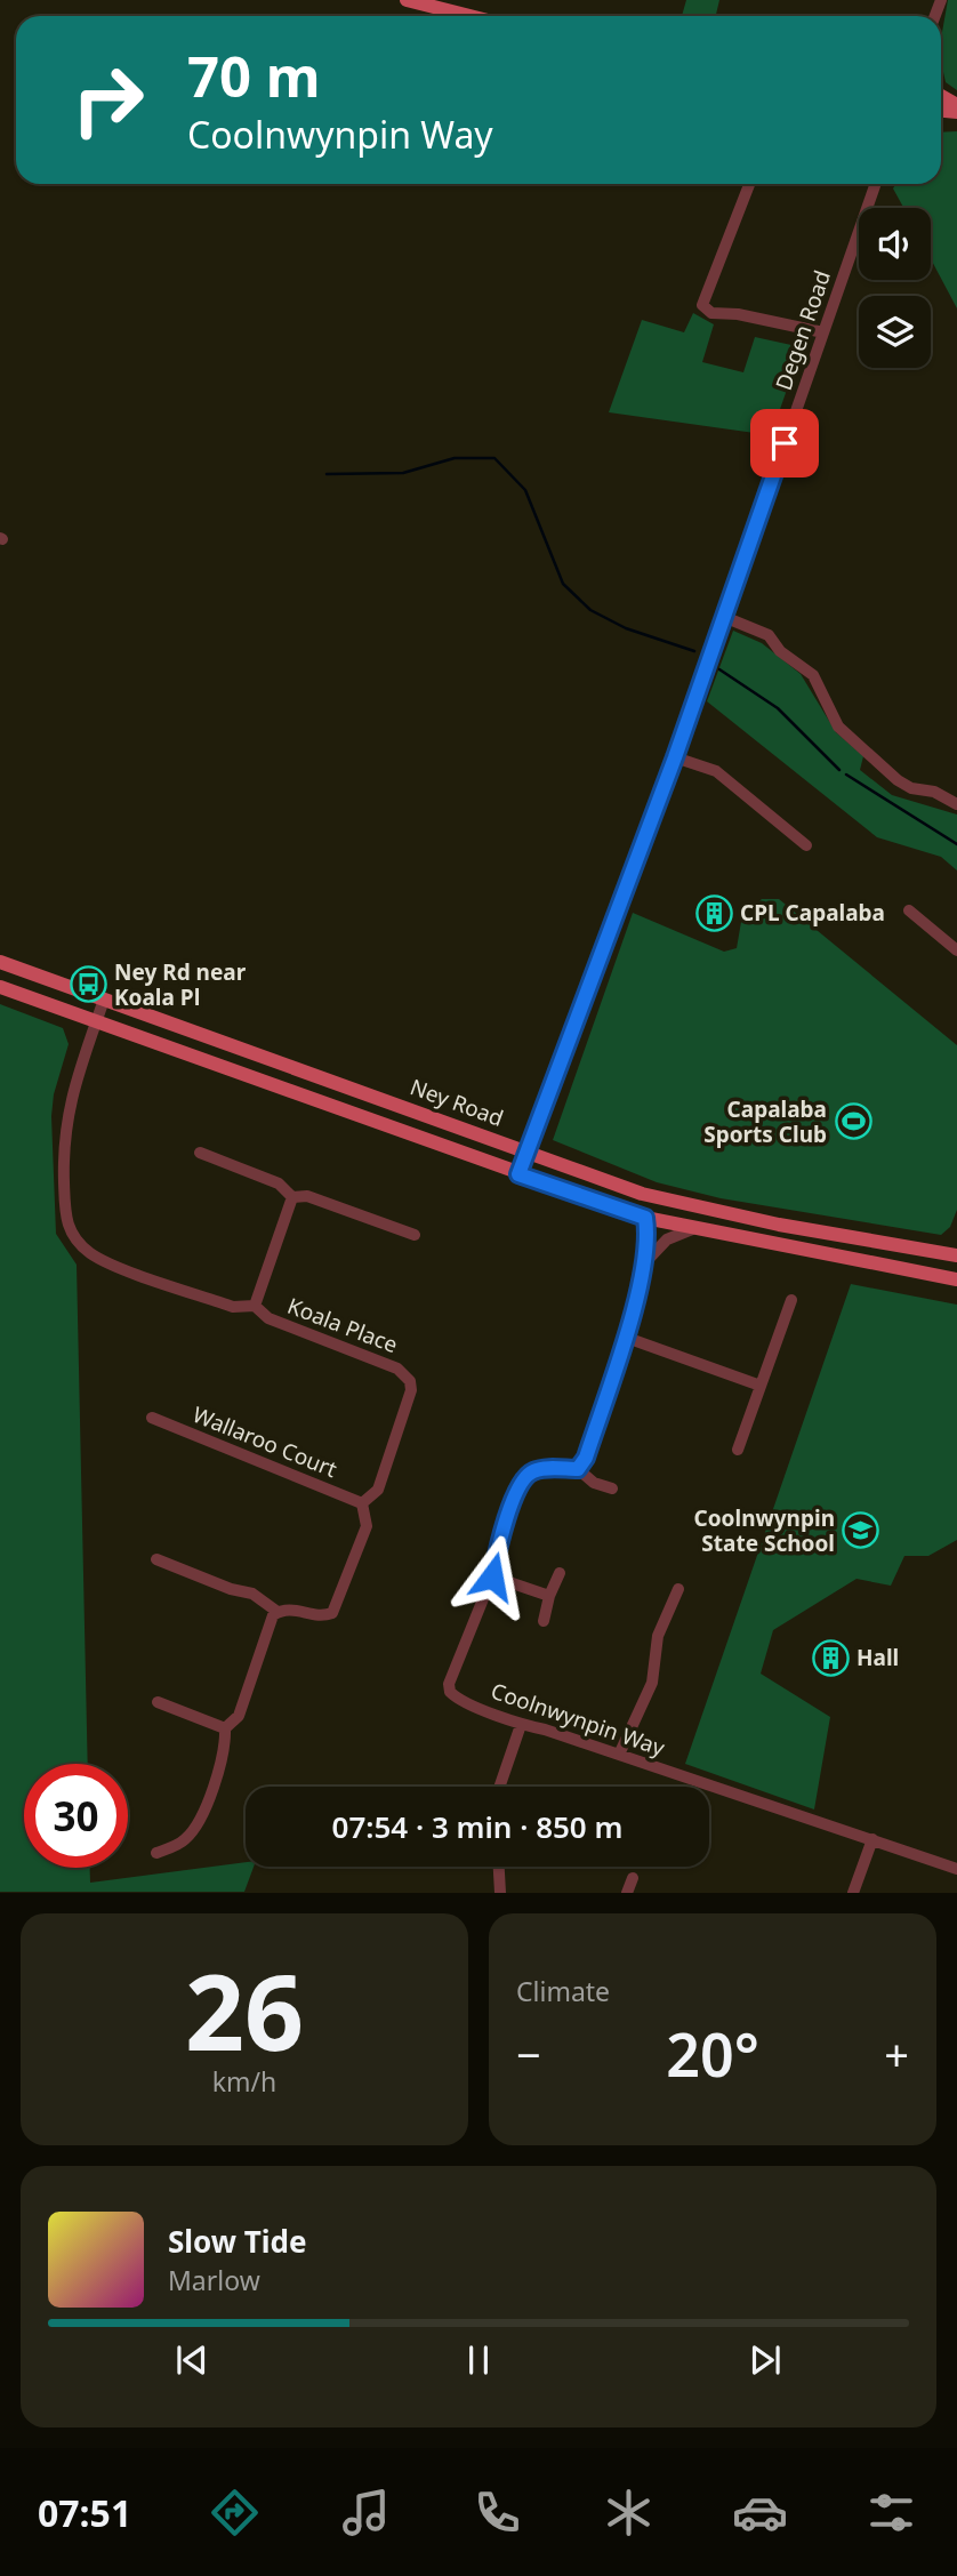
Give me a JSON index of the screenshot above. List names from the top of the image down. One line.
{"streets":{"main road":["Ney Road"],"street":["Degen Road","Koala Place","Wallaroo Court","Coolnwynpin Way"]},"crossings":[["Degen Road","Ney Road"],["Ney Road","Koala Place"],["Koala Place","Wallaroo Court"]],"places":{"building":["CPL Capalaba","Hall"],"bus stop":["Ney Rd near Koala Pl"],"sports":["Capalaba Sports Club"],"school or university":["Coolnwynpin State School"]},"page":{"turn":["70 m","Coolnwynpin Way"],"limit":"30","trip":"07:54 · 3 min · 850 m","tile":[["26","km/h"],"Climate"],"heat":["−","20°","+"],"song":["Slow Tide","Marlow"],"tabs":"07:51"}}
